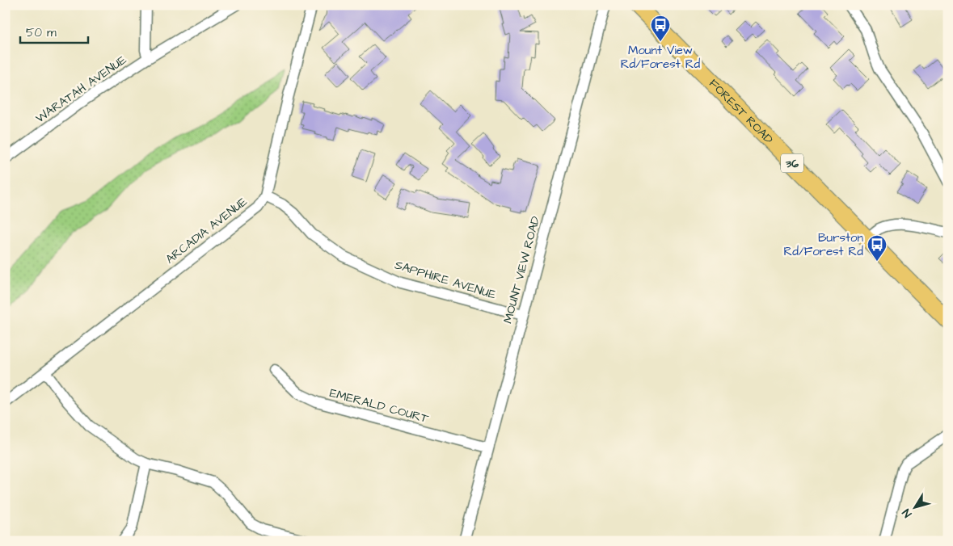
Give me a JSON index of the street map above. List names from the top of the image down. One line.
{"streets":{"main road":["FOREST ROAD","36"],"street":["WARATAH AVENUE","ARCADIA AVENUE","MOUNT VIEW ROAD","SAPPHIRE AVENUE","EMERALD COURT"]},"crossings":[["ARCADIA AVENUE","SAPPHIRE AVENUE"],["MOUNT VIEW ROAD","SAPPHIRE AVENUE"],["MOUNT VIEW ROAD","EMERALD COURT"]],"places":{"bus stop":["Mount View Rd/Forest Rd","Burston Rd/Forest Rd"]},"scale_bar":"50 m","north":"bottom left"}
